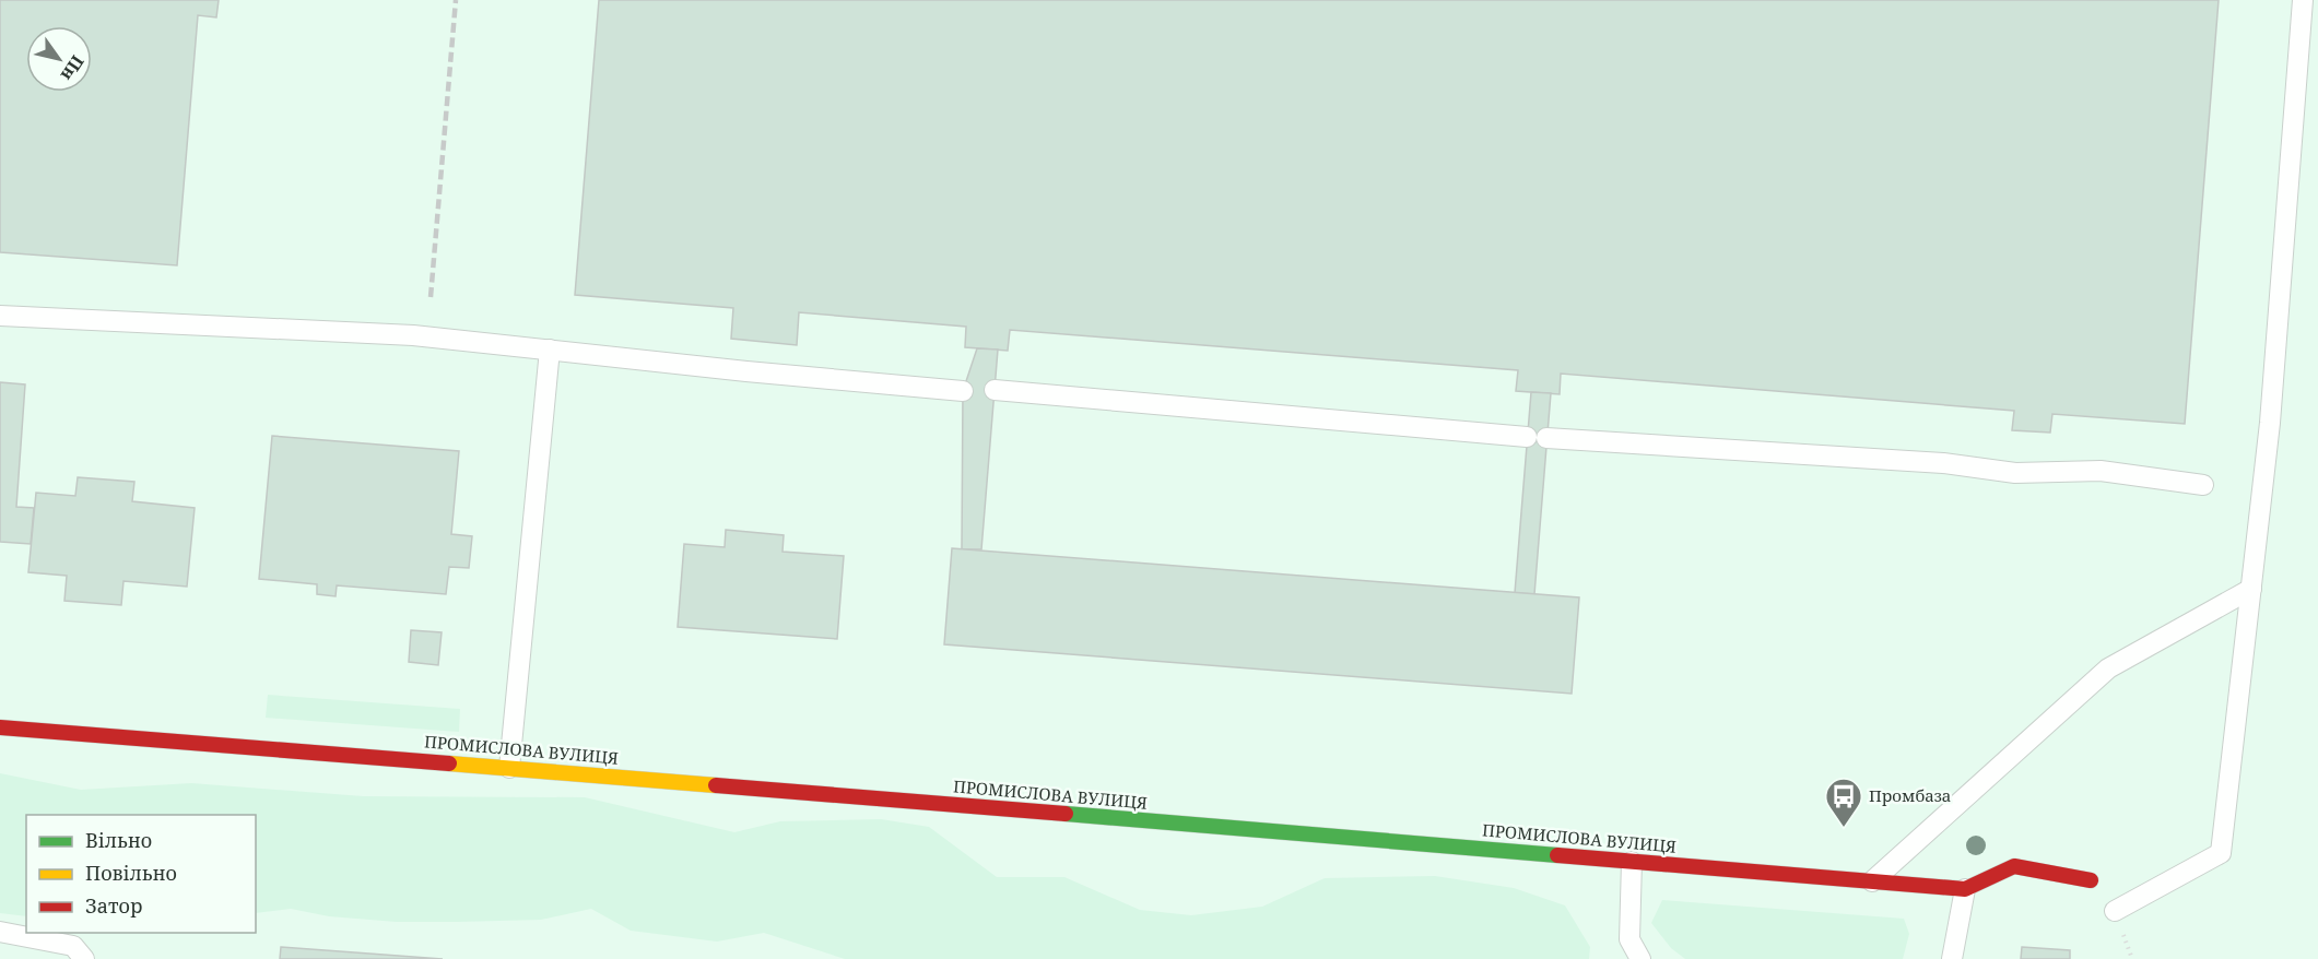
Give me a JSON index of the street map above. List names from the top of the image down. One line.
{"streets":{"street":["ПРОМИСЛОВА ВУЛИЦЯ"]},"places":{"bus stop":["Промбаза"]},"legend":["Вільно","Повільно","Затор"],"north":"bottom right"}
